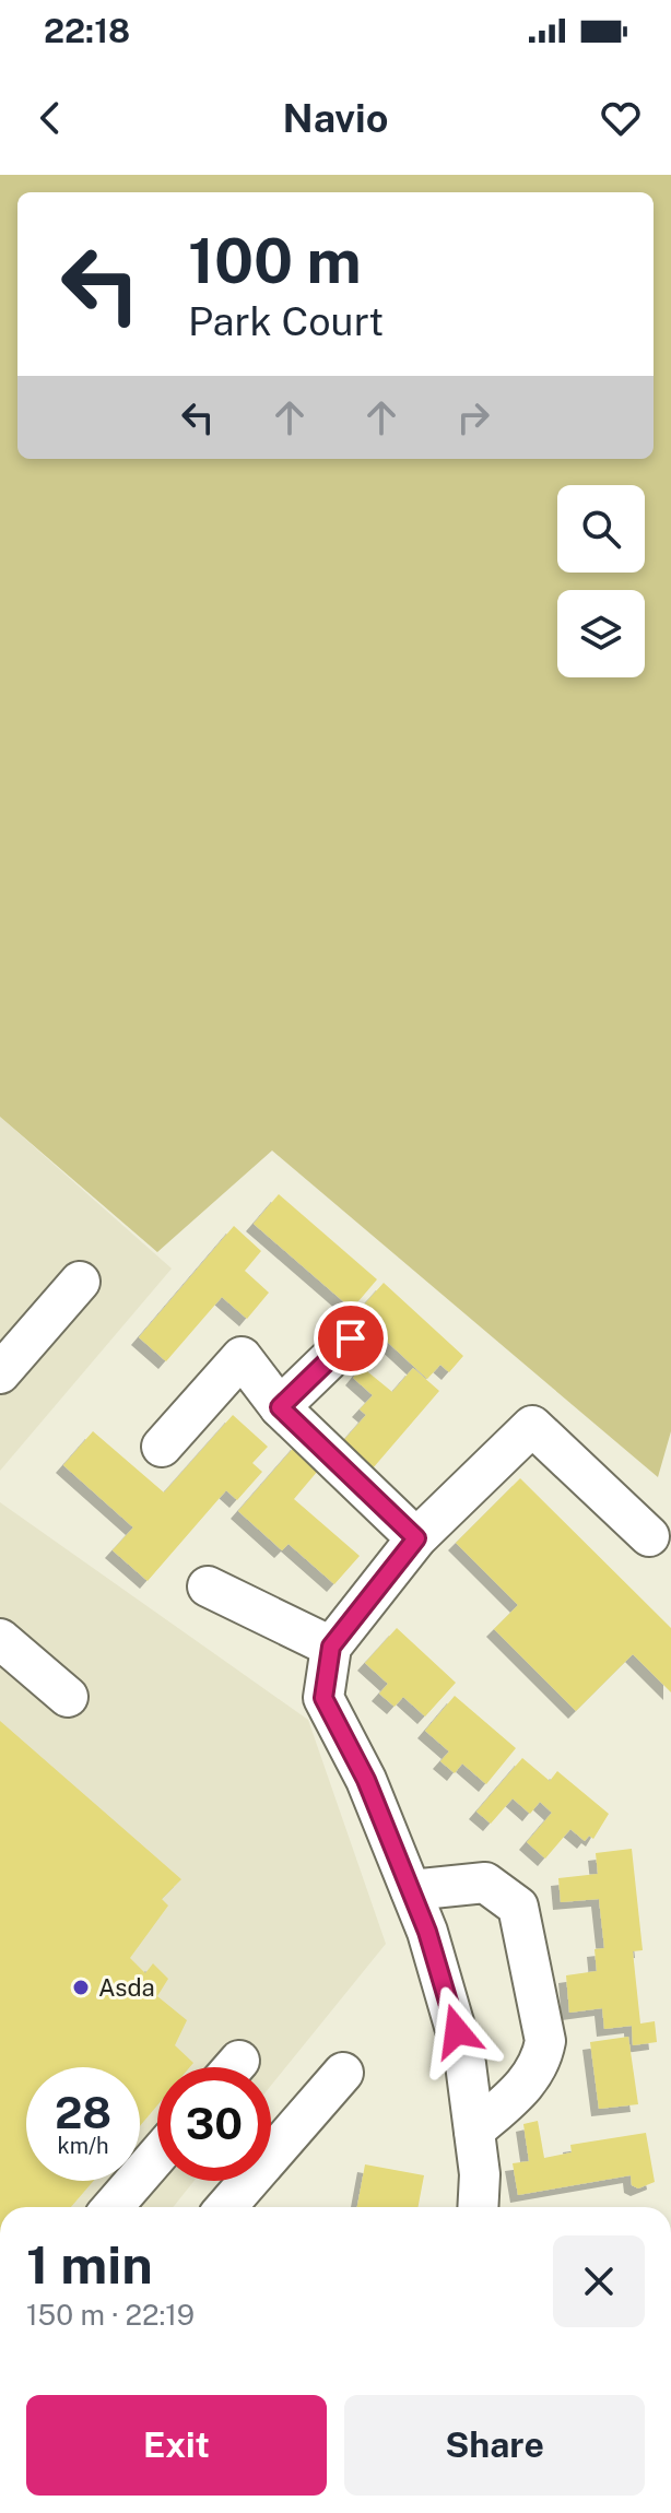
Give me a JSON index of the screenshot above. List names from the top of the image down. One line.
{"places":["Asda"],"page":{"status":"22:18","header":"Navio","turn":["100 m","Park Court"],"speed":"28 km/h","limit":"30","heading":["1 min","150 m · 22:19"],"buttons":["Exit","Share"]}}
